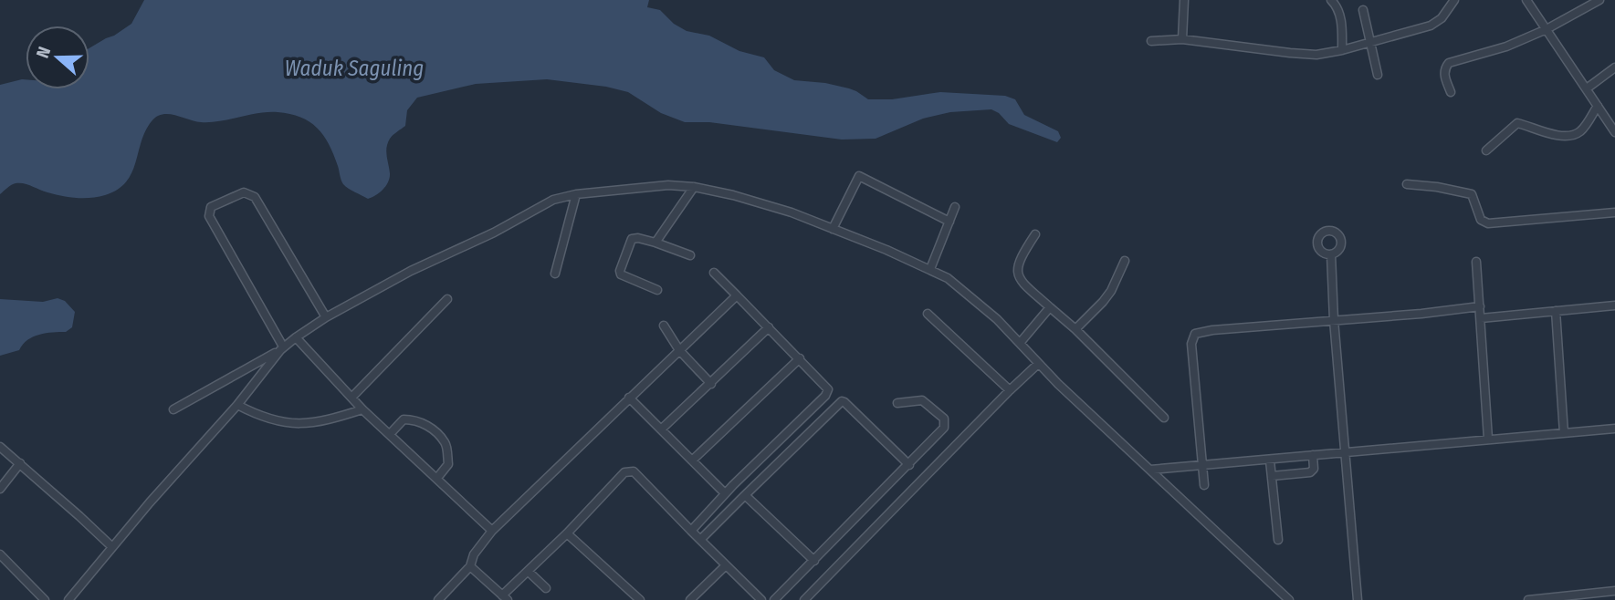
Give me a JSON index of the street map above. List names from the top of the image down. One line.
{"water":["Waduk Saguling"],"north":"left"}
